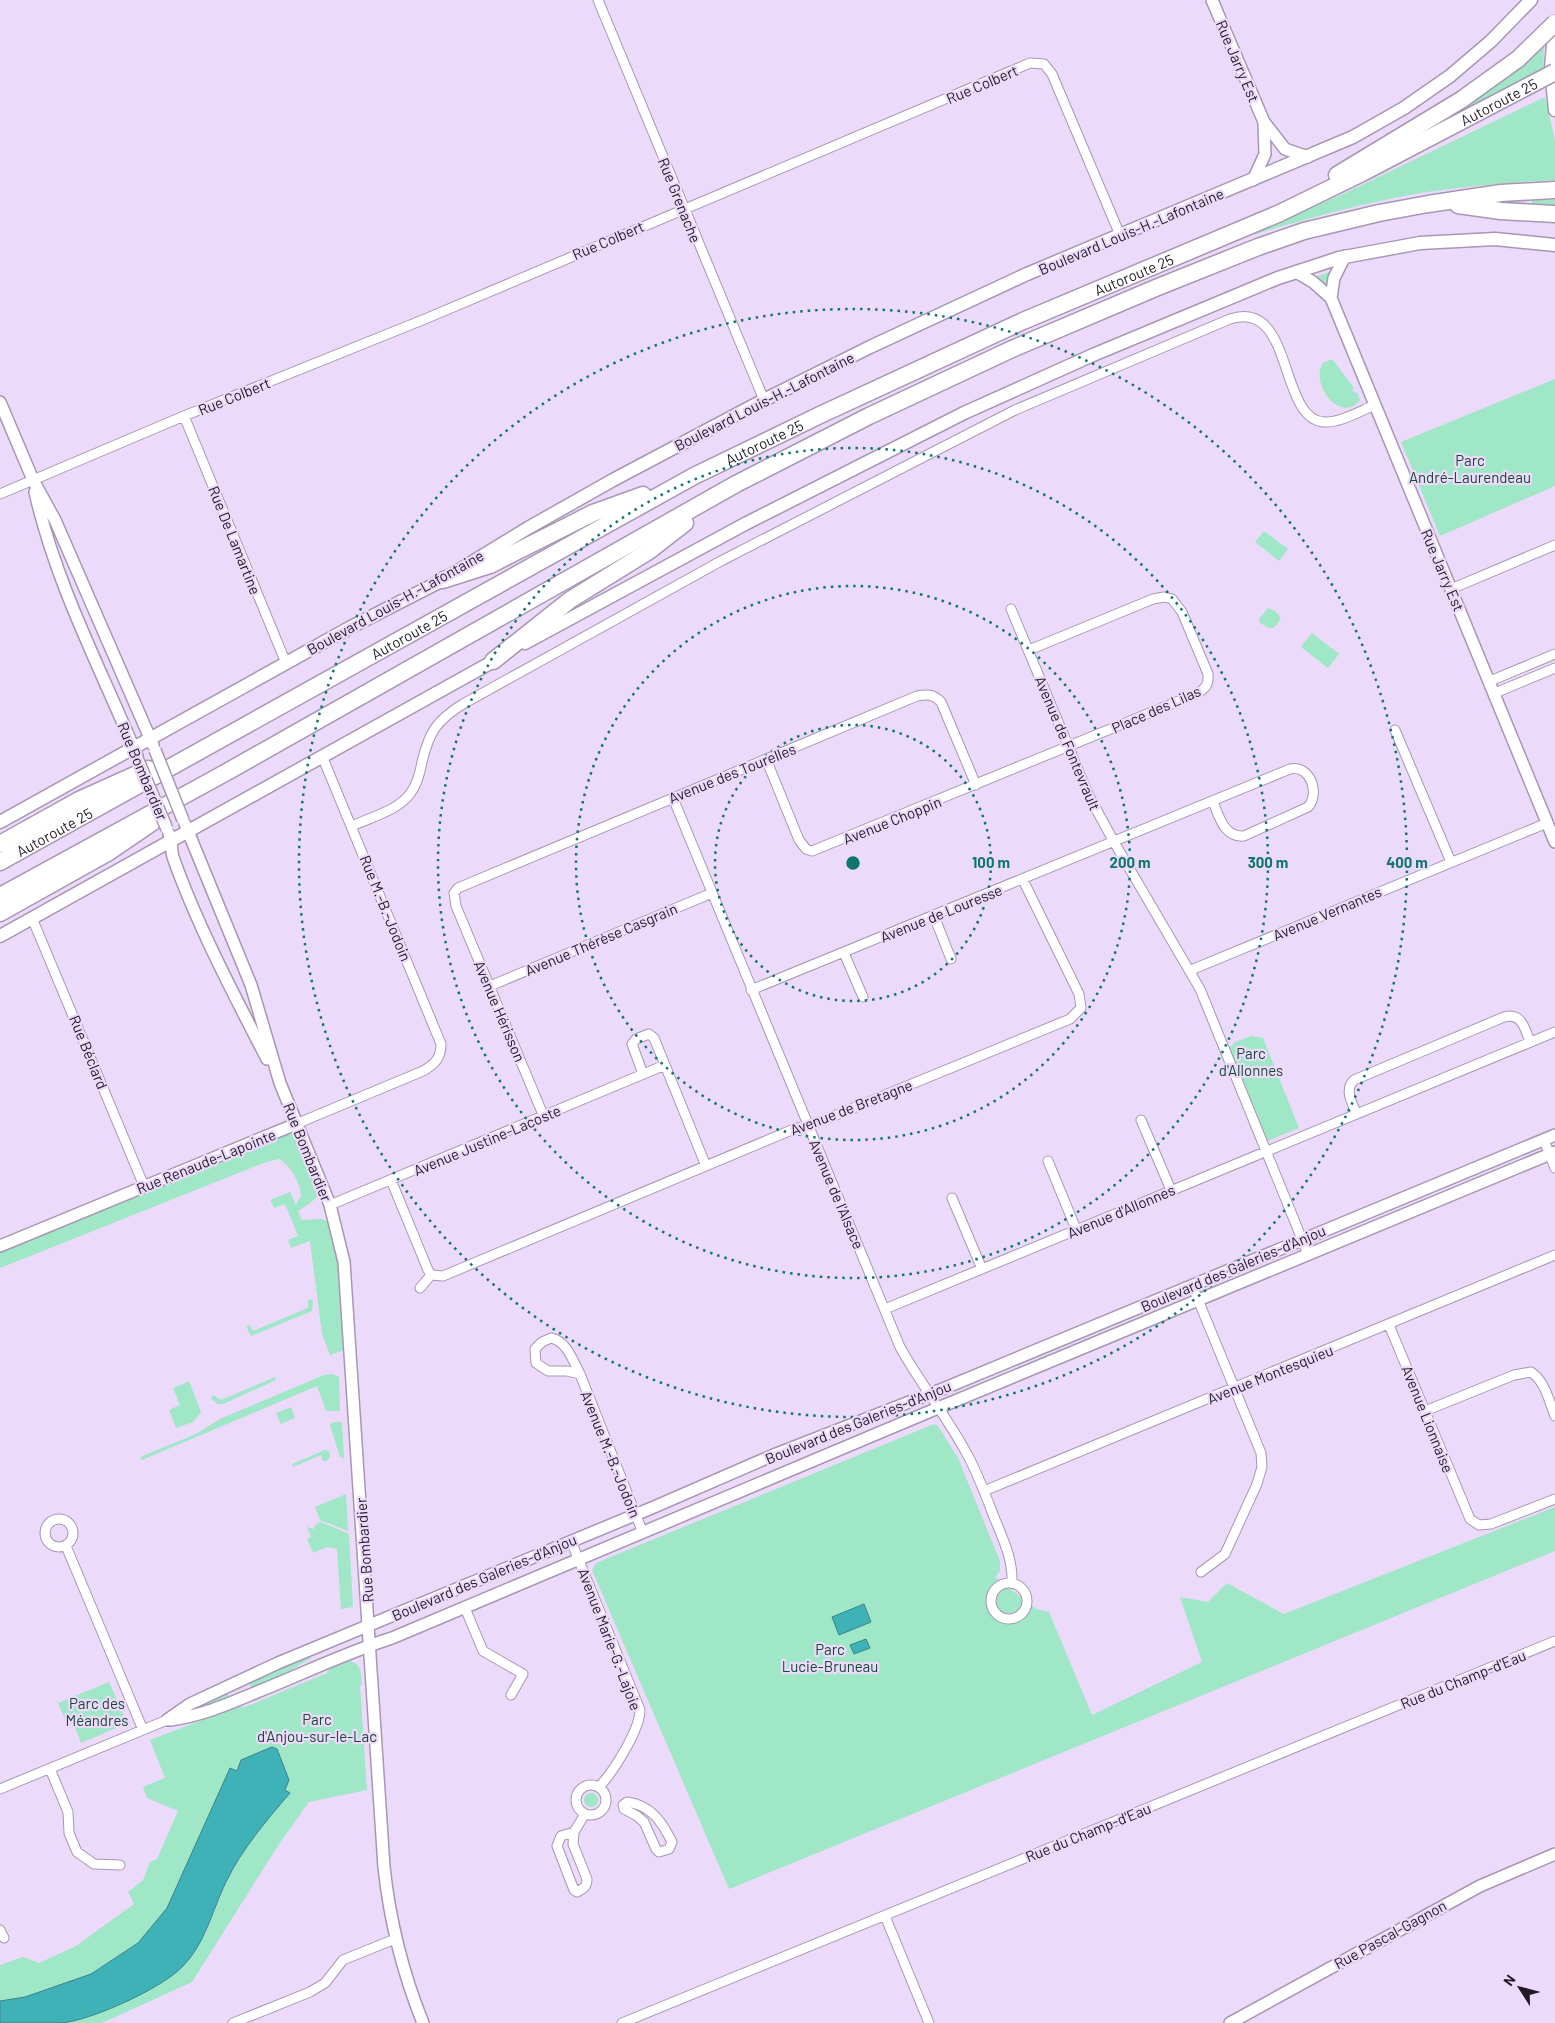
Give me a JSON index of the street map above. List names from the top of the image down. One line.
{"streets":{"highway":["Autoroute 25"],"main road":["Boulevard Louis-H.-Lafontaine"],"street":["Rue Jarry Est","Rue Colbert","Rue Grenache","Rue De Lamartine","Place des Lilas","Avenue de Fontevrault","Rue Bombardier","Avenue des Tourelles","Avenue Choppin","Rue M.-B.-Jodoin","Avenue de Louresse","Avenue Vernantes","Avenue Thérèse Casgrain","Avenue Hérisson","Rue Béclard","Avenue de Bretagne","Avenue Justine-Lacoste","Rue Renaude-Lapointe","Avenue de l'Alsace","Avenue d'Allonnes","Boulevard des Galeries-d'Anjou","Avenue Montesquieu","Avenue Lionnaise","Avenue M.-B.-Jodoin","Avenue Marie-G.-Lajoie","Rue du Champ-d'Eau","Rue Pascal-Gagnon"]},"crossings":[["Rue Jarry Est","Boulevard Louis-H.-Lafontaine"],["Rue Jarry Est","Avenue Vernantes"],["Rue Colbert","Rue Grenache"],["Rue Colbert","Boulevard Louis-H.-Lafontaine"],["Rue Colbert","Rue De Lamartine"],["Rue Colbert","Rue Bombardier"],["Rue Grenache","Boulevard Louis-H.-Lafontaine"],["Boulevard Louis-H.-Lafontaine","Rue De Lamartine"],["Boulevard Louis-H.-Lafontaine","Rue Bombardier"],["Place des Lilas","Avenue de Fontevrault"],["Place des Lilas","Avenue Choppin"],["Avenue de Fontevrault","Avenue Choppin"],["Avenue de Fontevrault","Avenue de Louresse"],["Avenue de Fontevrault","Avenue Vernantes"],["Avenue de Fontevrault","Avenue d'Allonnes"],["Avenue de Fontevrault","Boulevard des Galeries-d'Anjou"],["Rue Bombardier","Avenue Justine-Lacoste"],["Rue Bombardier","Rue Renaude-Lapointe"],["Rue Bombardier","Boulevard des Galeries-d'Anjou"],["Avenue des Tourelles","Avenue Choppin"],["Avenue des Tourelles","Avenue Hérisson"],["Avenue des Tourelles","Avenue de l'Alsace"],["Rue M.-B.-Jodoin","Rue Renaude-Lapointe"],["Avenue de Louresse","Avenue de Bretagne"],["Avenue de Louresse","Avenue de l'Alsace"],["Avenue Thérèse Casgrain","Avenue Hérisson"],["Avenue Thérèse Casgrain","Avenue de l'Alsace"],["Avenue Hérisson","Avenue Justine-Lacoste"],["Rue Béclard","Rue Renaude-Lapointe"],["Avenue de Bretagne","Avenue de l'Alsace"],["Avenue de l'Alsace","Avenue d'Allonnes"],["Avenue de l'Alsace","Boulevard des Galeries-d'Anjou"],["Avenue de l'Alsace","Avenue Montesquieu"],["Boulevard des Galeries-d'Anjou","Avenue M.-B.-Jodoin"],["Boulevard des Galeries-d'Anjou","Avenue Marie-G.-Lajoie"],["Avenue Montesquieu","Avenue Lionnaise"]],"parks":["Parc André-Laurendeau","Parc d'Allonnes","Parc Lucie-Bruneau","Parc des Méandres","Parc d'Anjou-sur-le-Lac"],"north":"top left","rings":["100 m","200 m","300 m","400 m"]}
